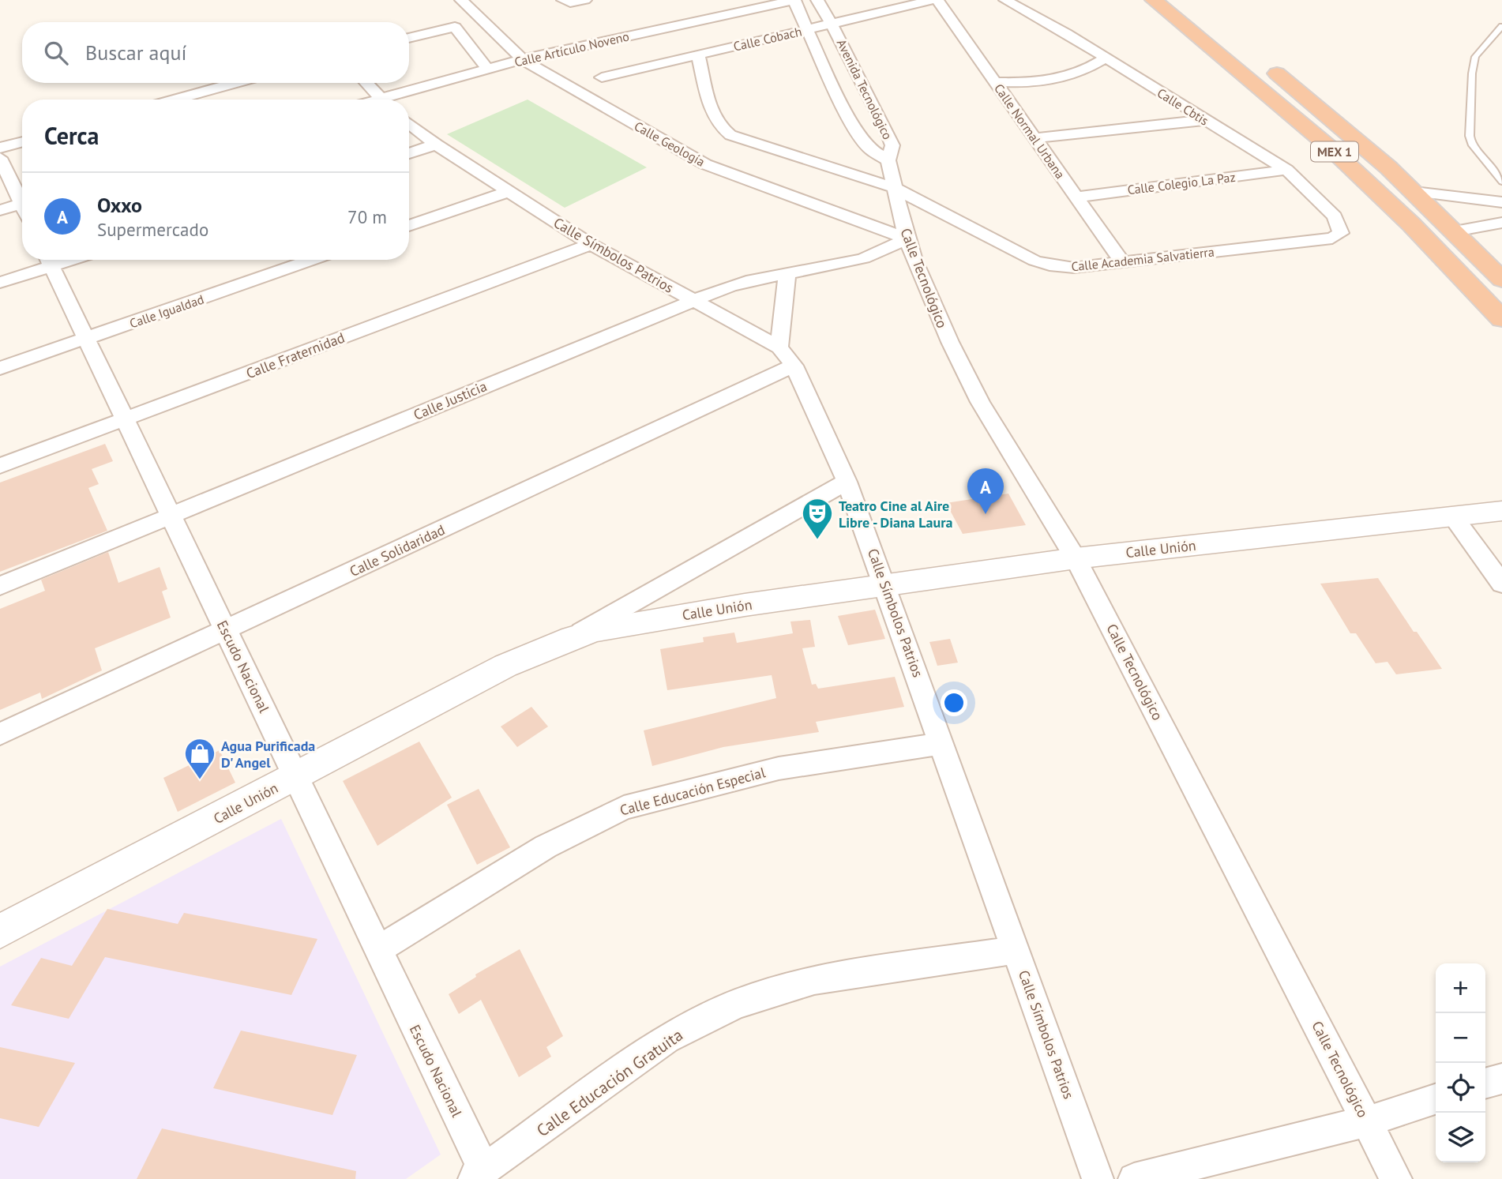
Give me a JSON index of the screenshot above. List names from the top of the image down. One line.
{"streets":{"highway":["MEX 1"],"street":["Calle Cobach","Calle Artículo Noveno","Avenida Tecnológico","Calle Cbtis","Calle Normal Urbana","Calle Geología","Calle Colegio La Paz","Calle Símbolos Patrios","Calle Academia Salvatierra","Calle Tecnológico","Calle Igualdad","Calle Fraternidad","Calle Justicia","Calle Unión","Calle Solidaridad","Escudo Nacional","Calle Educación Especial","Calle Educación Gratuita"]},"crossings":[["Calle Cobach","Avenida Tecnológico"],["Calle Cobach","Calle Normal Urbana"],["Calle Cobach","Calle Academia Salvatierra"],["Calle Artículo Noveno","Avenida Tecnológico"],["Calle Artículo Noveno","Calle Geología"],["Avenida Tecnológico","Calle Tecnológico"],["Calle Cbtis","Calle Colegio La Paz"],["Calle Cbtis","Calle Academia Salvatierra"],["Calle Normal Urbana","Calle Colegio La Paz"],["Calle Normal Urbana","Calle Academia Salvatierra"],["Calle Geología","Calle Tecnológico"],["Calle Geología","Calle Justicia"],["Calle Símbolos Patrios","Calle Fraternidad"],["Calle Símbolos Patrios","Calle Justicia"],["Calle Símbolos Patrios","Calle Unión"],["Calle Símbolos Patrios","Calle Solidaridad"],["Calle Símbolos Patrios","Calle Educación Especial"],["Calle Símbolos Patrios","Calle Educación Gratuita"],["Calle Academia Salvatierra","Calle Tecnológico"],["Calle Tecnológico","Calle Justicia"],["Calle Tecnológico","Calle Unión"],["Calle Igualdad","Escudo Nacional"],["Calle Fraternidad","Escudo Nacional"],["Calle Justicia","Escudo Nacional"],["Calle Unión","Escudo Nacional"],["Calle Solidaridad","Escudo Nacional"],["Escudo Nacional","Calle Educación Especial"],["Escudo Nacional","Calle Educación Gratuita"]],"places":{"theatre":["Teatro Cine al Aire Libre - Diana Laura"],"shop":["Agua Purificada D' Angel"]},"page":{"search":"Buscar aquí","heading":"Cerca","list":[{"mark":"A","name":"Oxxo","note":"Supermercado","value":"70 m"}],"pins":"A","map_buttons":["+","−"]}}
